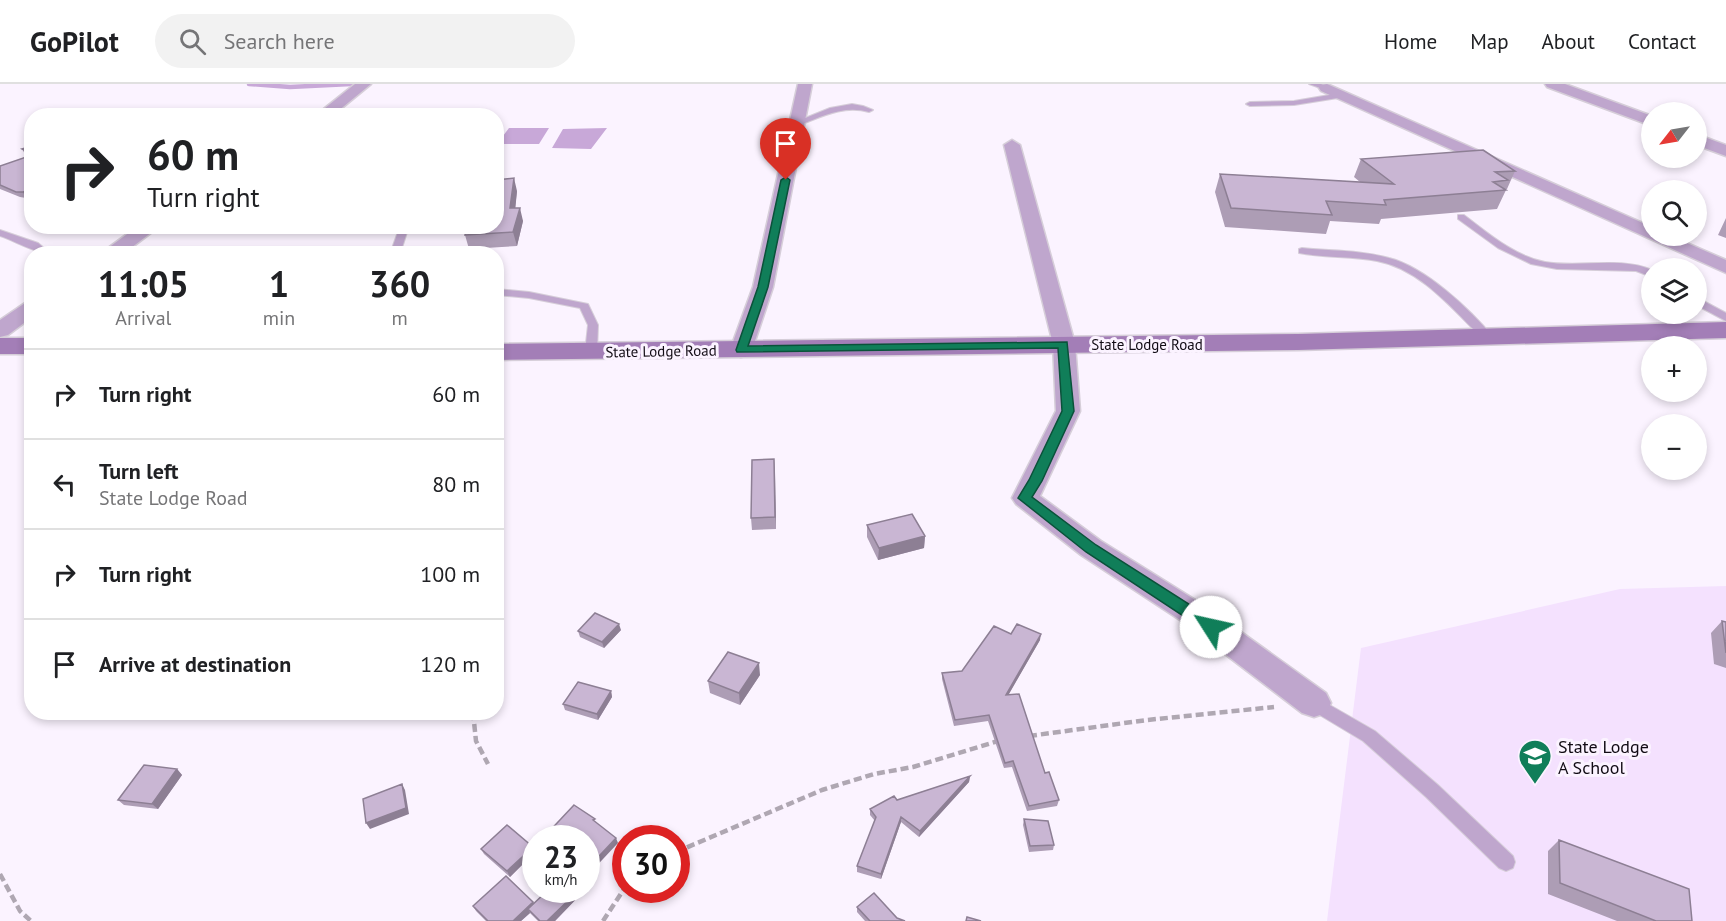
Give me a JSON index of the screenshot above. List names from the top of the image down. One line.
{"streets":{"street":["State Lodge Road"]},"places":{"school or university":["State Lodge A School"]},"north":"bottom left","page":{"header":"GoPilot","search":"Search here","nav":["Home","Map","About","Contact"],"map_buttons":["+","−"],"turn":["60 m","Turn right"],"eta":["11:05","Arrival","1","min","360","m"],"list":[{"name":"Turn right","value":"60 m"},{"name":"Turn left","note":"State Lodge Road","value":"80 m"},{"name":"Turn right","value":"100 m"},{"name":"Arrive at destination","value":"120 m"}],"speed":"23 km/h","limit":"30"}}
